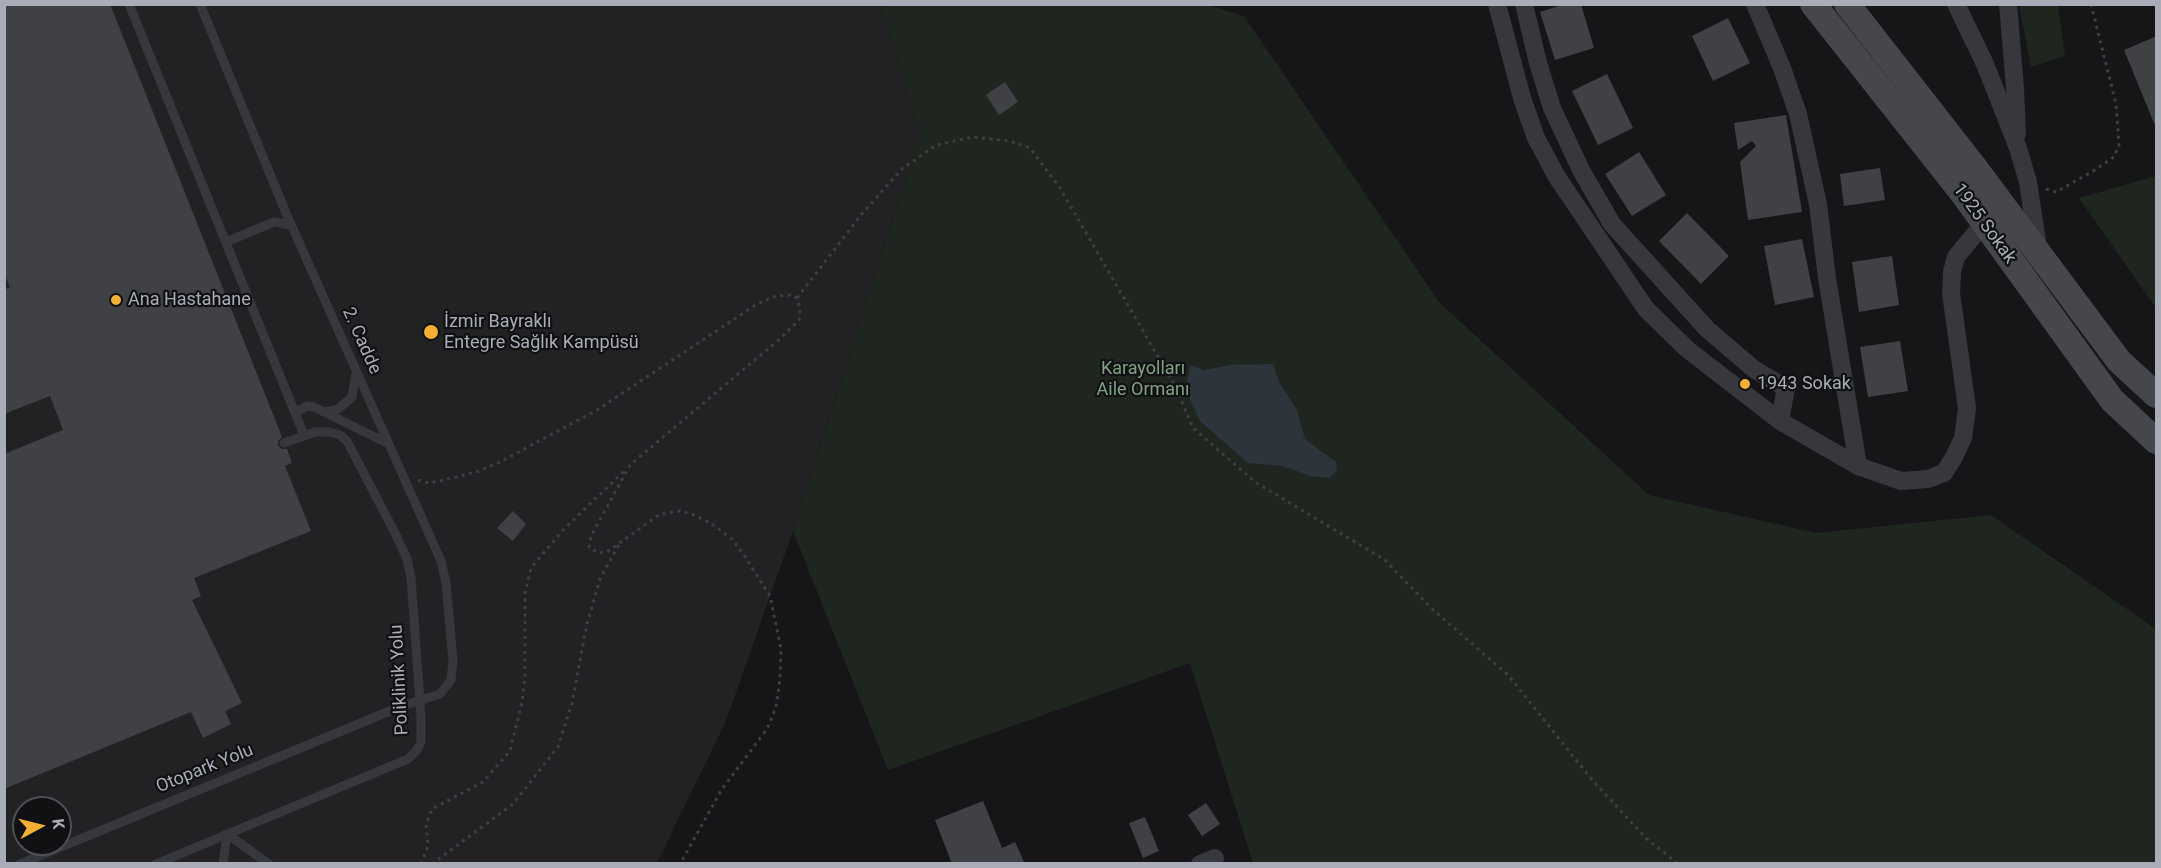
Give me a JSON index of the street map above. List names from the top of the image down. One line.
{"streets":{"main road":["1925 Sokak"],"lane":["2. Cadde","Poliklinik Yolu","Otopark Yolu"]},"crossings":[["2. Cadde","Otopark Yolu"]],"parks":["Karayolları Aile Ormanı"],"places":["Ana Hastahane","İzmir Bayraklı Entegre Sağlık Kampüsü","1943 Sokak"],"north":"right"}
